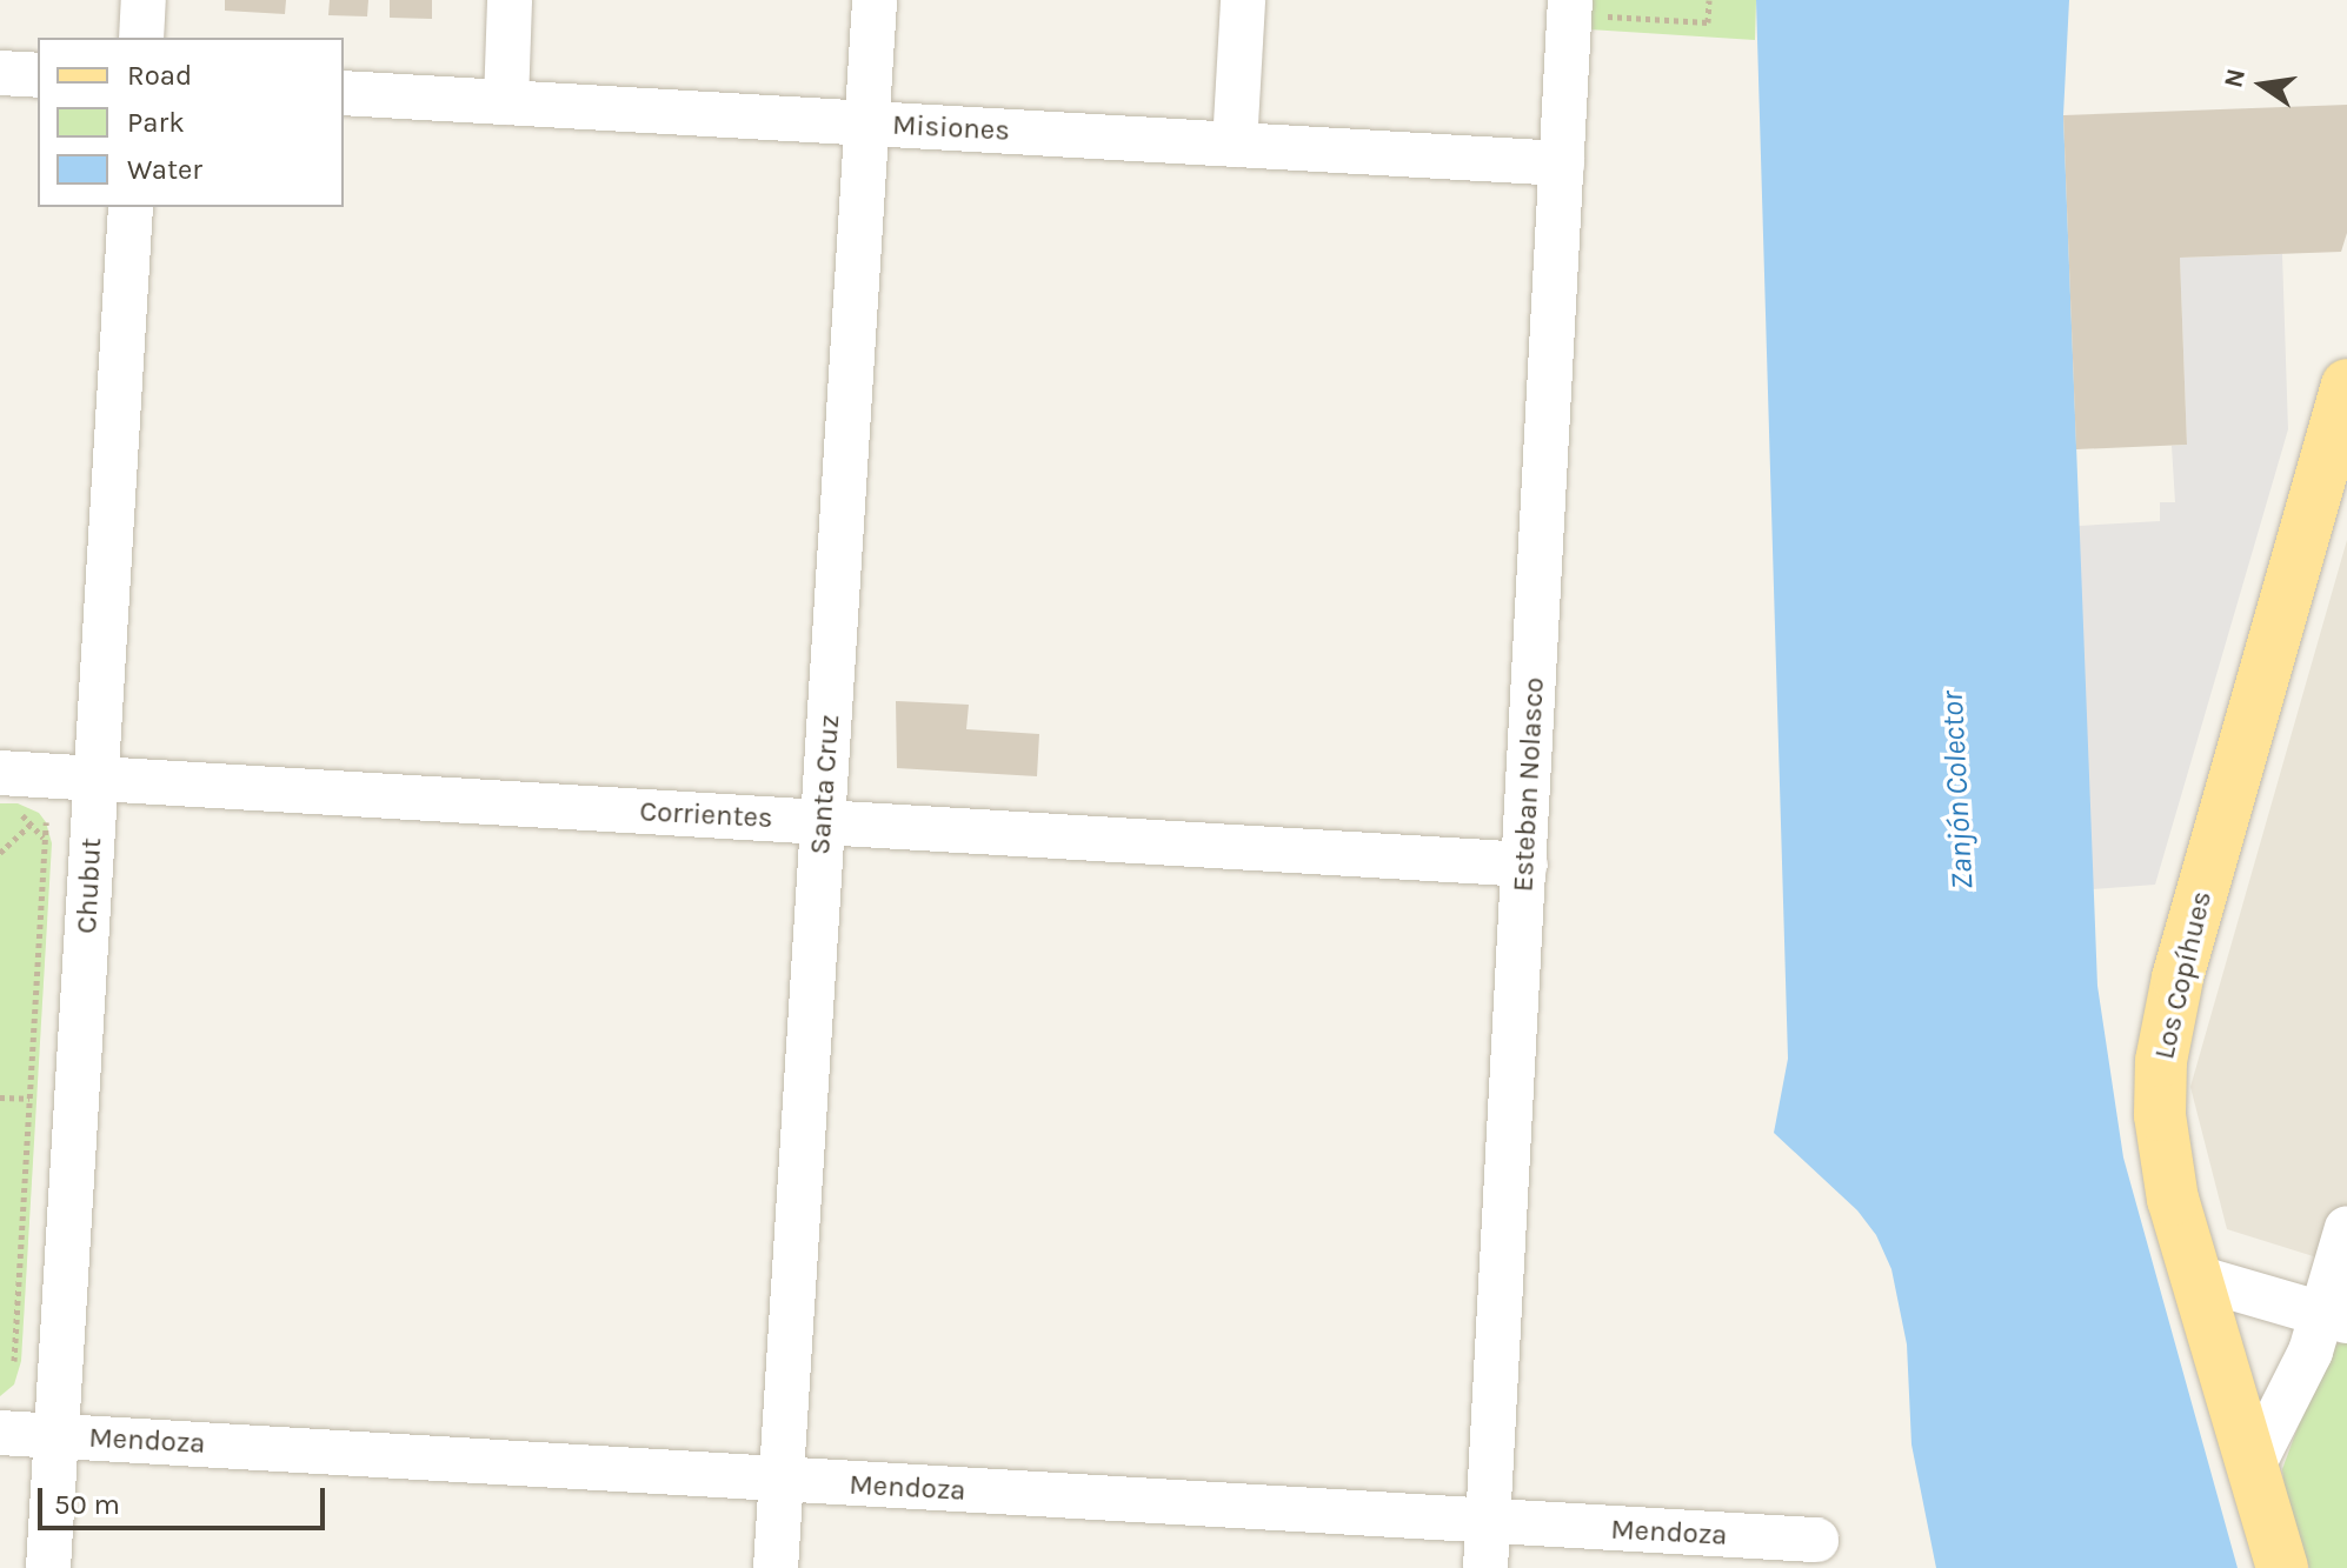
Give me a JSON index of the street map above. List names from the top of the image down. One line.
{"streets":{"main road":["Los Copíhues"],"street":["Misiones","Santa Cruz","Esteban Nolasco","Corrientes","Chubut","Mendoza"]},"crossings":[["Misiones","Santa Cruz"],["Misiones","Esteban Nolasco"],["Santa Cruz","Corrientes"],["Santa Cruz","Mendoza"],["Esteban Nolasco","Corrientes"],["Esteban Nolasco","Mendoza"],["Corrientes","Chubut"],["Chubut","Mendoza"]],"water":["Zanjón Colector"],"legend":["Road","Park","Water"],"scale_bar":"50 m","north":"left"}
